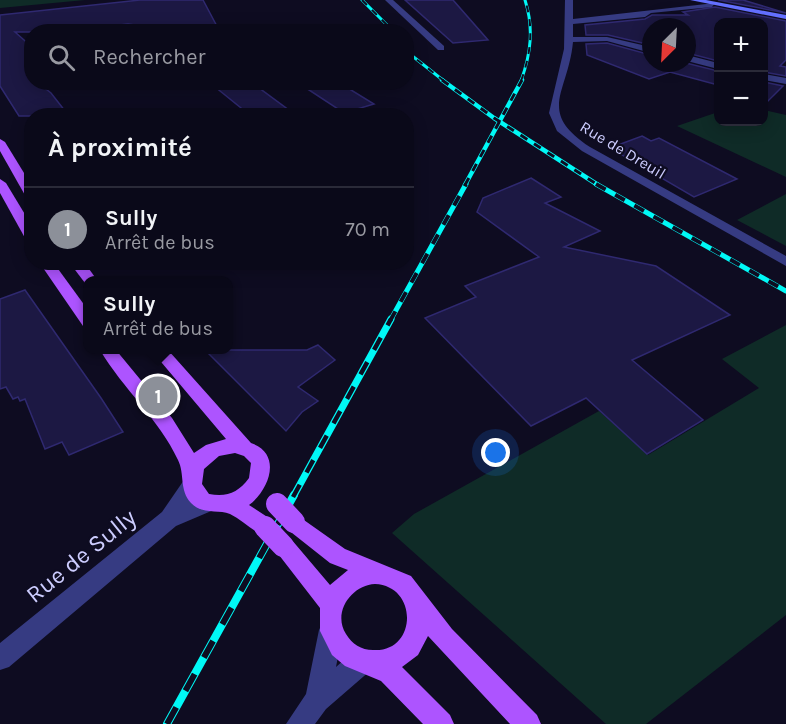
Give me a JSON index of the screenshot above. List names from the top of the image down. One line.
{"streets":{"street":["Rue de Dreuil","Rue de Sully"]},"north":"bottom left","page":{"map_buttons":["+","−"],"search":"Rechercher","heading":"À proximité","list":[{"mark":"1","name":"Sully","note":"Arrêt de bus","value":"70 m"}],"popup":["Sully","Arrêt de bus"],"pins":"1"}}
